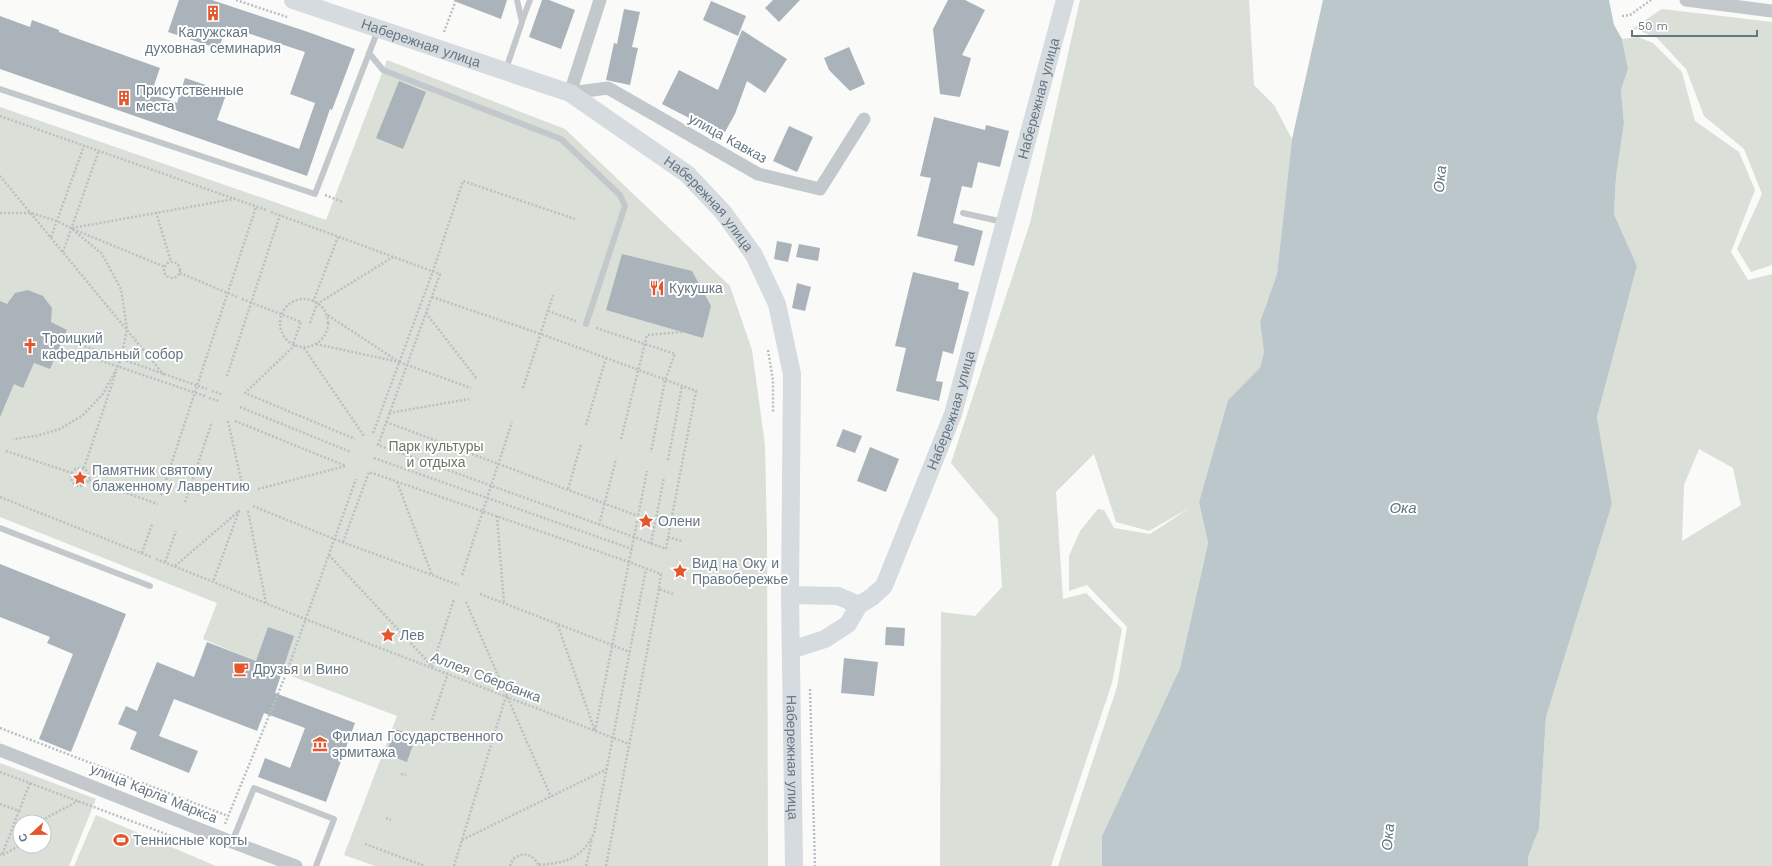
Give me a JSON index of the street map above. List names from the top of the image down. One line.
{"streets":{"main road":["Набережная улица"],"street":["улица Кавказ","улица Карла Маркса"],"path":["Аллея Сбербанка"]},"crossings":[["Набережная улица","улица Кавказ"]],"water":["Ока"],"parks":["Парк культуры и отдыха"],"places":{"building":["Калужская духовная семинария","Присутственные места"],"restaurant":["Кукушка"],"church":["Троицкий кафедральный собор"],"place":["Памятник святому блаженному Лаврентию","Олени","Вид на Оку и Правобережье","Лев"],"cafe":["Друзья и Вино"],"museum":["Филиал Государственного эрмитажа"],"sports":["Теннисные корты"]},"scale_bar":"50 m","north":"left"}
